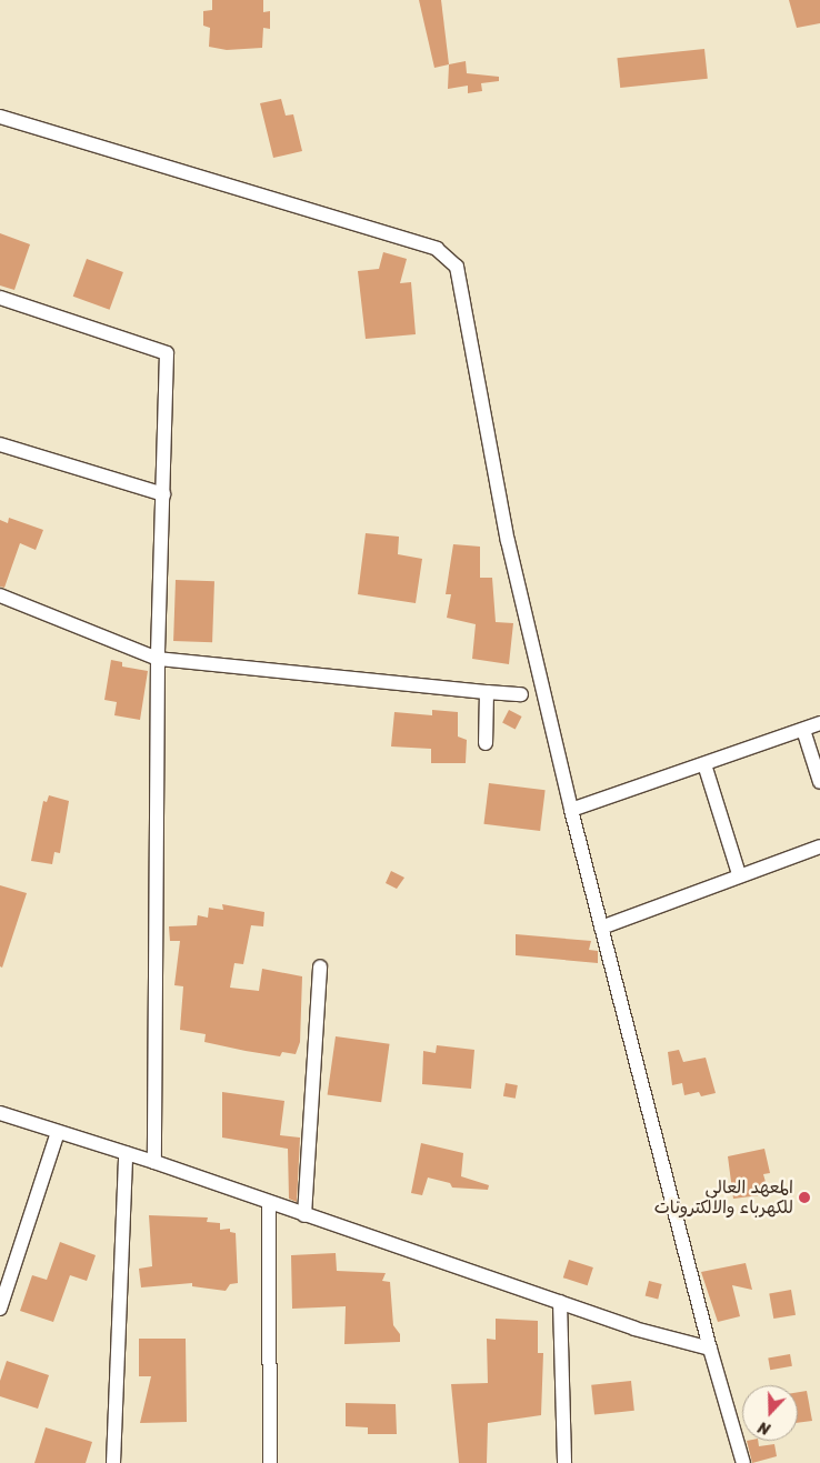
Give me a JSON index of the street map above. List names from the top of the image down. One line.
{"places":["المعهد العالي للكهرباء والالكترونات"],"north":"bottom"}
